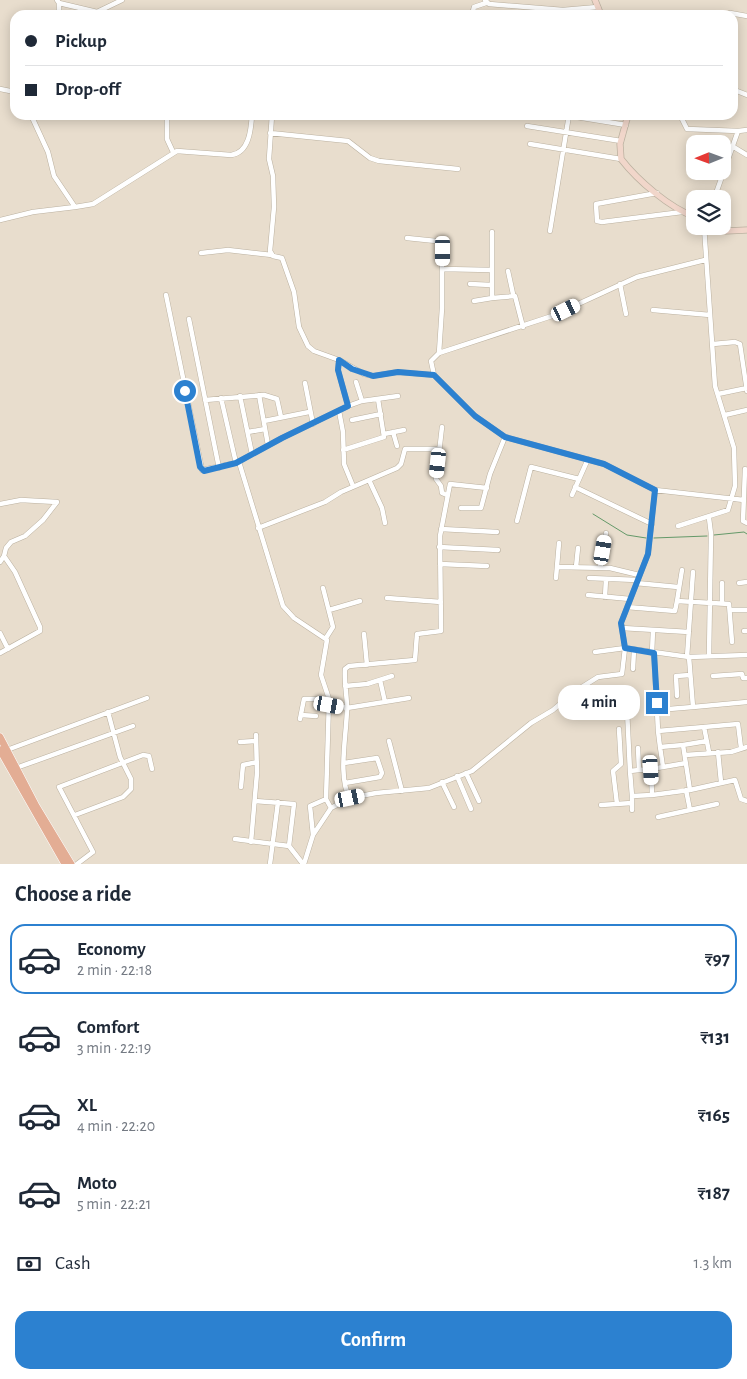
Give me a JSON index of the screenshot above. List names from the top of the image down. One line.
{"north":"left","page":{"banner":["Pickup","Drop-off"],"bubble":"4 min","heading":"Choose a ride","list":[{"name":"Economy","note":"2 min · 22:18","value":"₹97"},{"name":"Comfort","note":"3 min · 22:19","value":"₹131"},{"name":"XL","note":"4 min · 22:20","value":"₹165"},{"name":"Moto","note":"5 min · 22:21","value":"₹187"}],"pay":["Cash","1.3 km"],"buttons":"Confirm"}}
